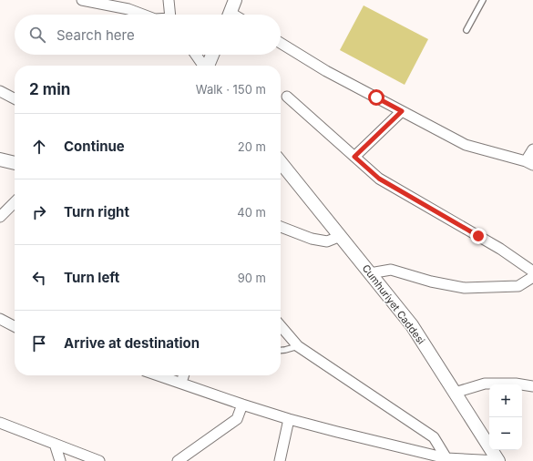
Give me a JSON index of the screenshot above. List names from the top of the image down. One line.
{"streets":{"street":["Cumhuriyet Caddesi"]},"page":{"search":"Search here","heading":["2 min","Walk · 150 m"],"list":[["Continue","20 m"],["Turn right","40 m"],["Turn left","90 m"],"Arrive at destination"],"map_buttons":["+","−"]}}
